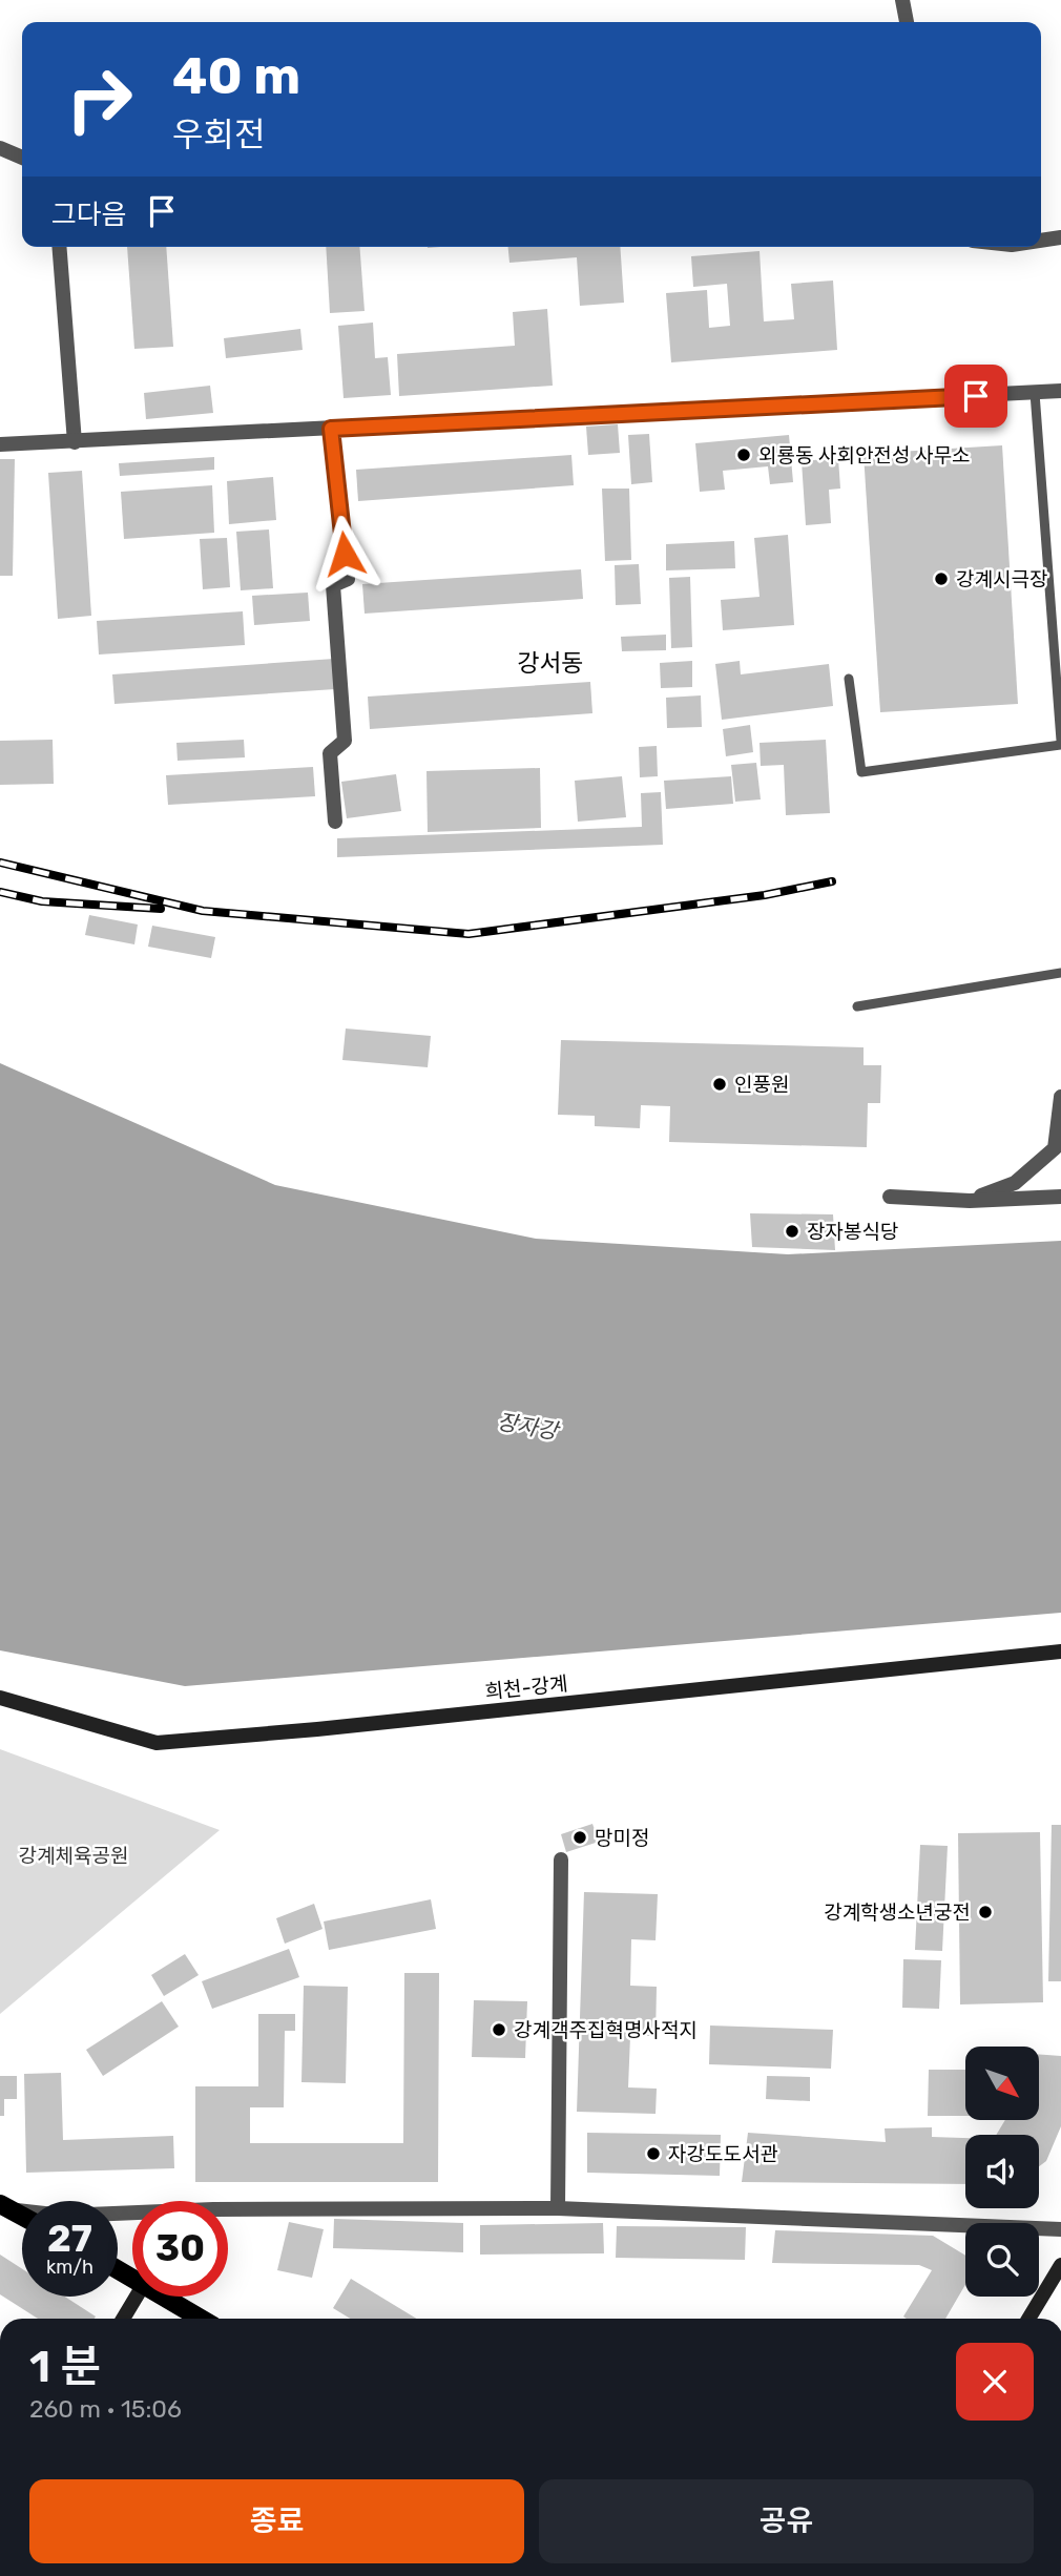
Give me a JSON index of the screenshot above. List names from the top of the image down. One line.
{"streets":{"main road":["희천-강계"]},"districts":["강서동"],"water":["장자강"],"parks":["강계체육공원"],"places":["외룡동 사회안전성 사무소","강계시극장","인풍원","장자봉식당","망미정","강계학생소년궁전","강계객주집혁명사적지","자강도도서관"],"north":"bottom right","page":{"turn":["40 m","우회전"],"then":"그다음","speed":"27 km/h","limit":"30","heading":["1 분","260 m · 15:06"],"buttons":["종료","공유"]}}
